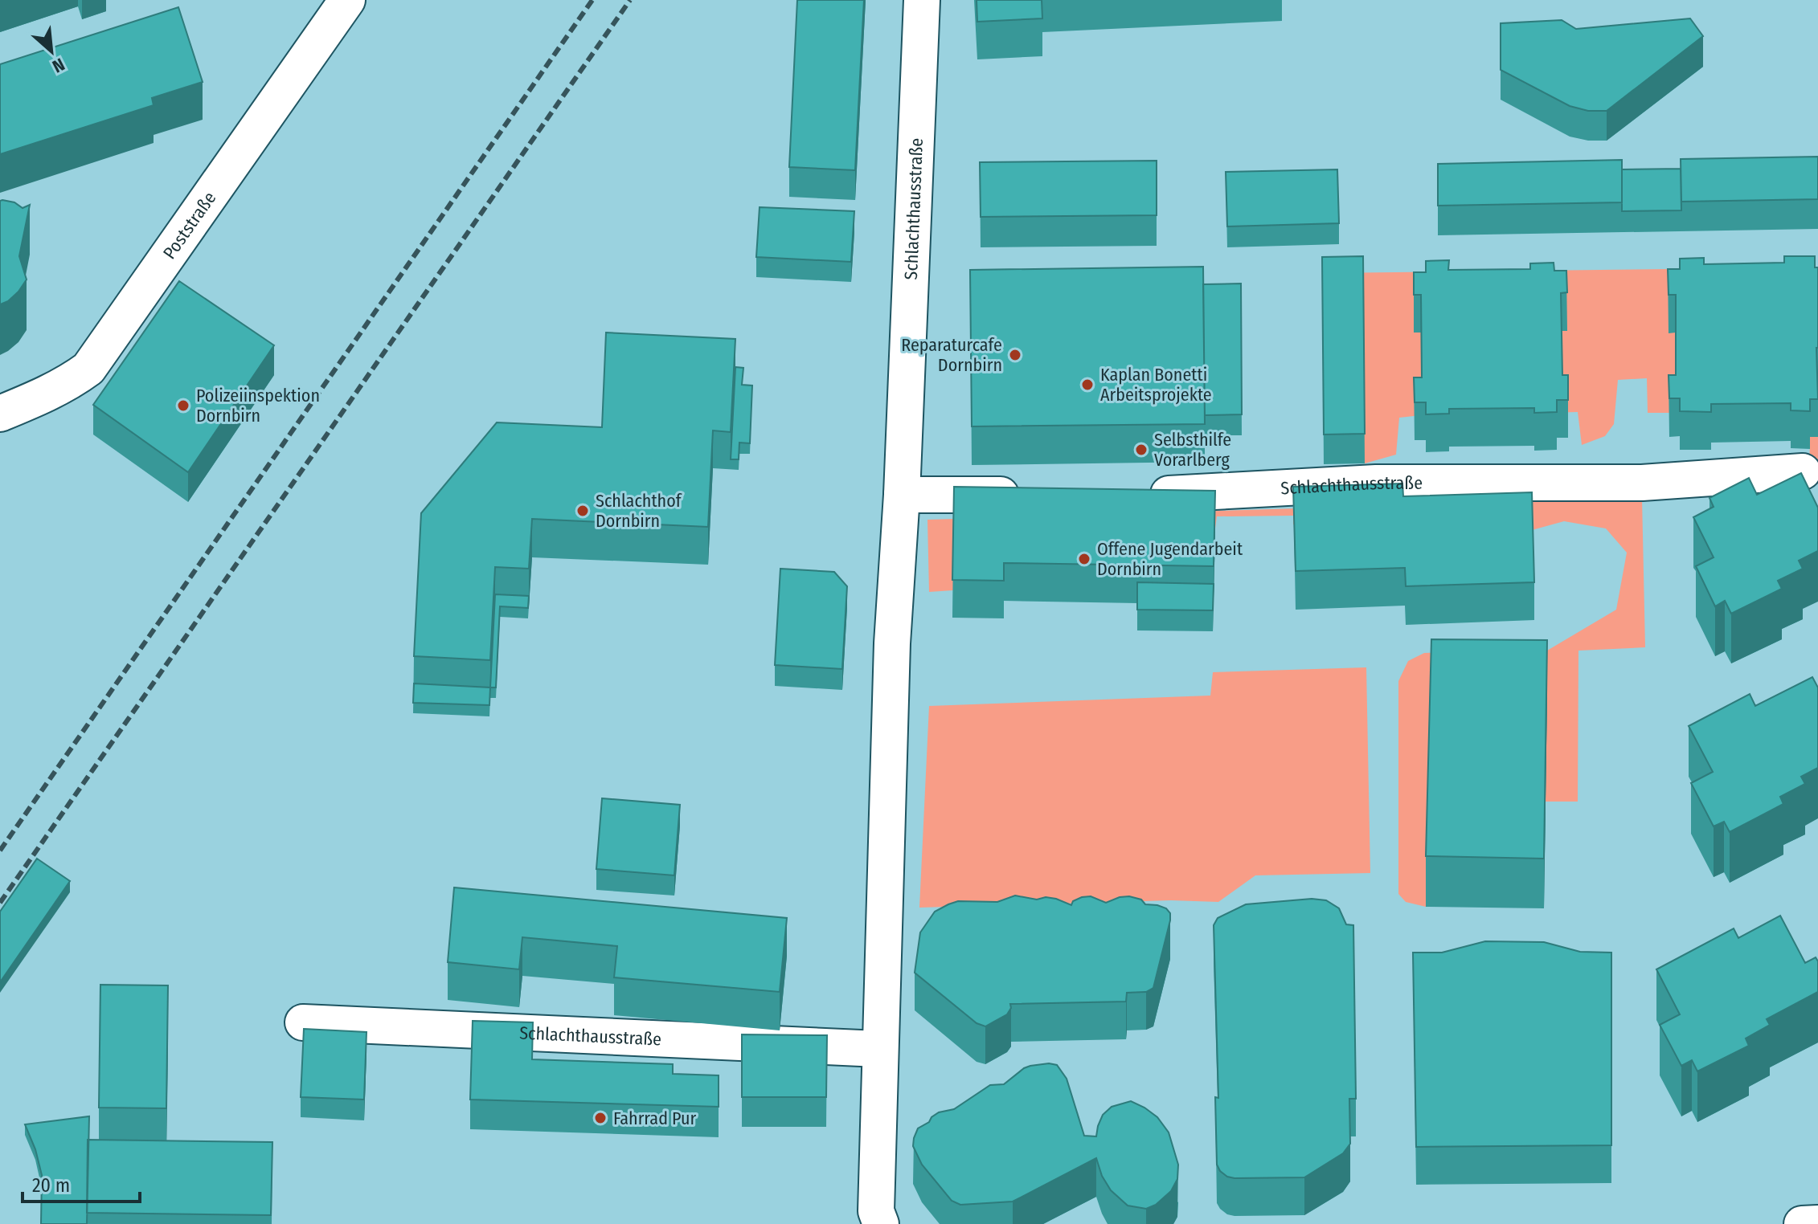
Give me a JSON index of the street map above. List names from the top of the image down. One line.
{"streets":{"street":["Schlachthausstraße","Poststraße"]},"places":["Reparaturcafe Dornbirn","Kaplan Bonetti Arbeitsprojekte","Polizeiinspektion Dornbirn","Selbsthilfe Vorarlberg","Schlachthof Dornbirn","Offene Jugendarbeit Dornbirn","Fahrrad Pur"],"scale_bar":"20 m","north":"bottom right"}
